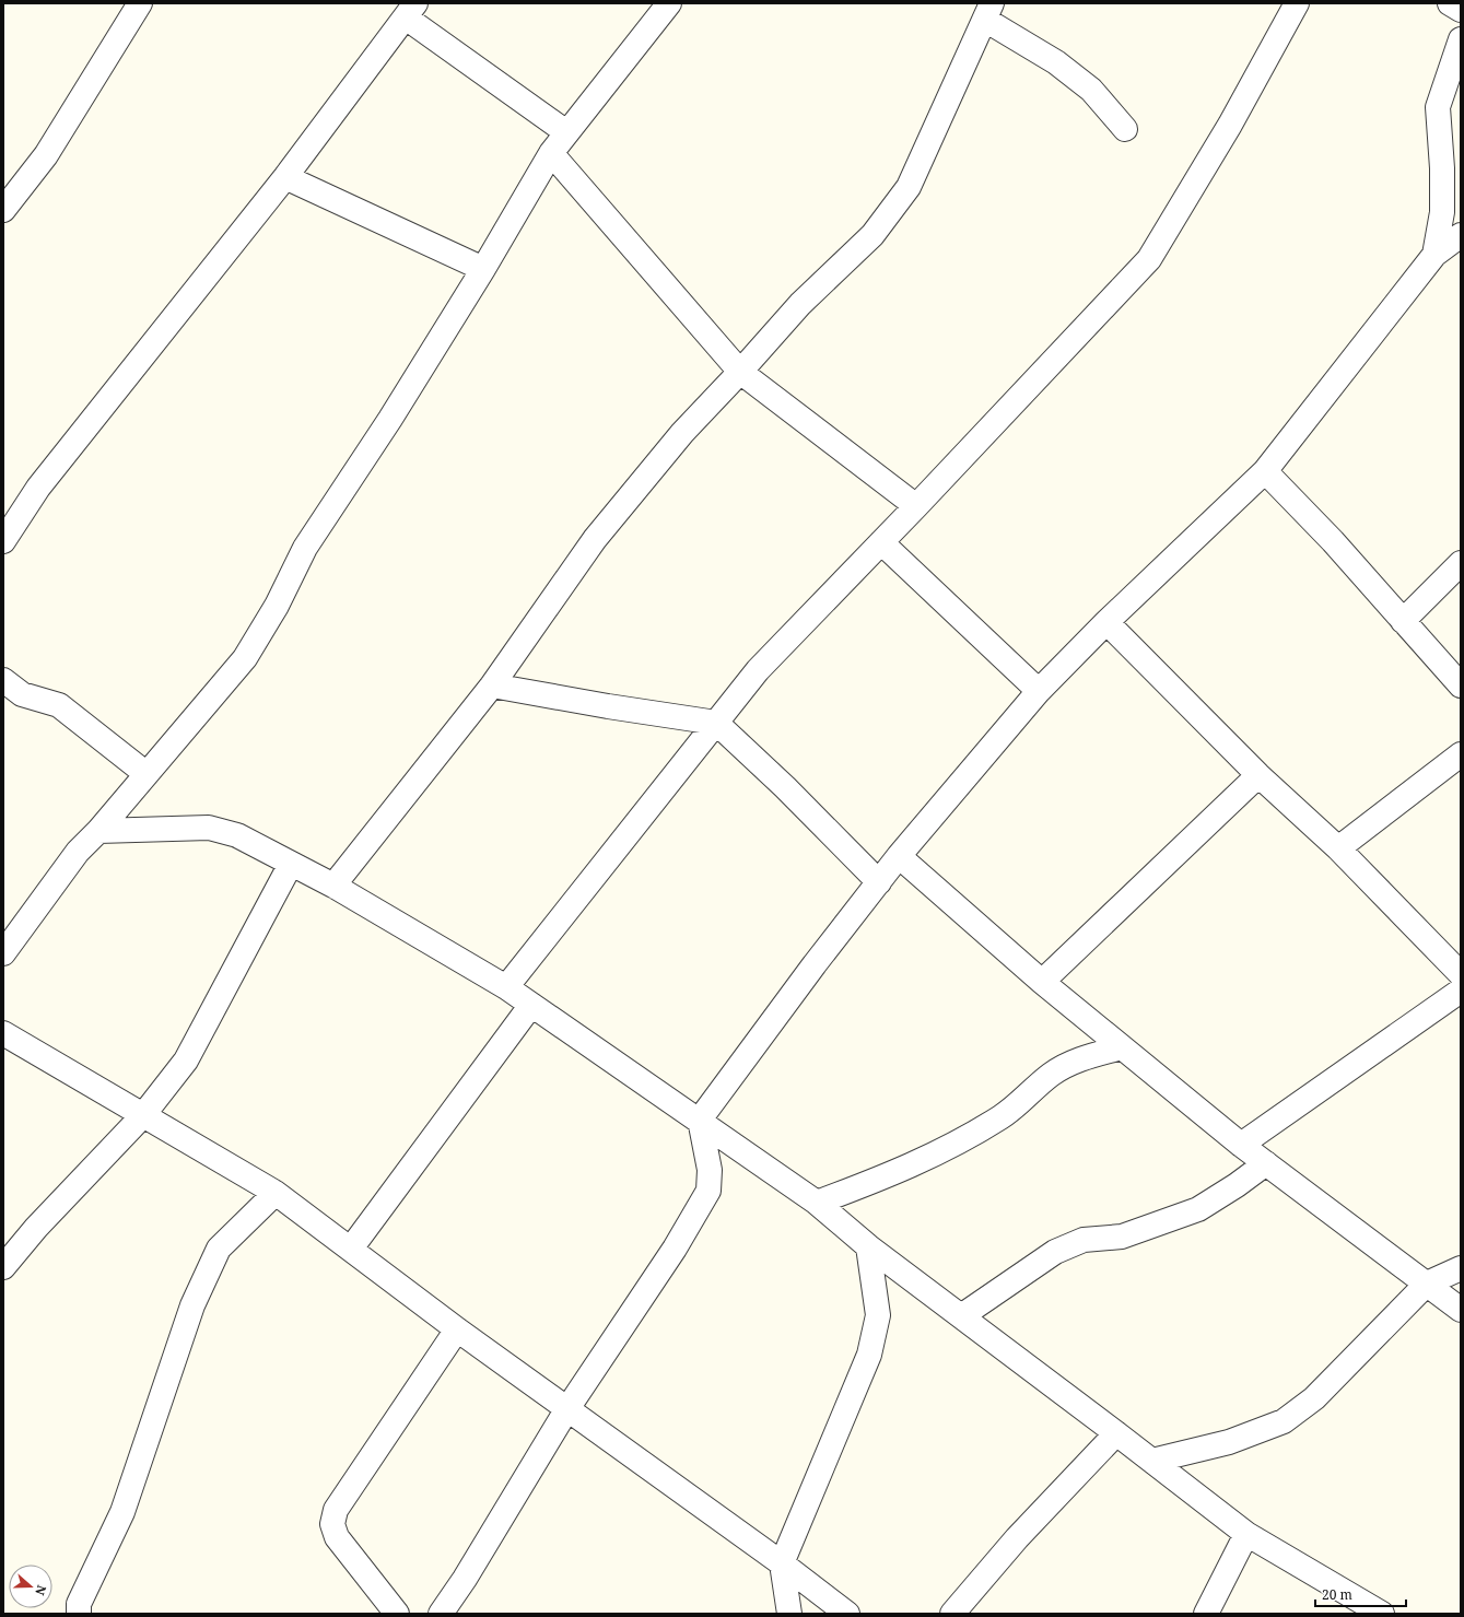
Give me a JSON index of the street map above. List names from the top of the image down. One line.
{"scale_bar":"20 m","north":"right"}
